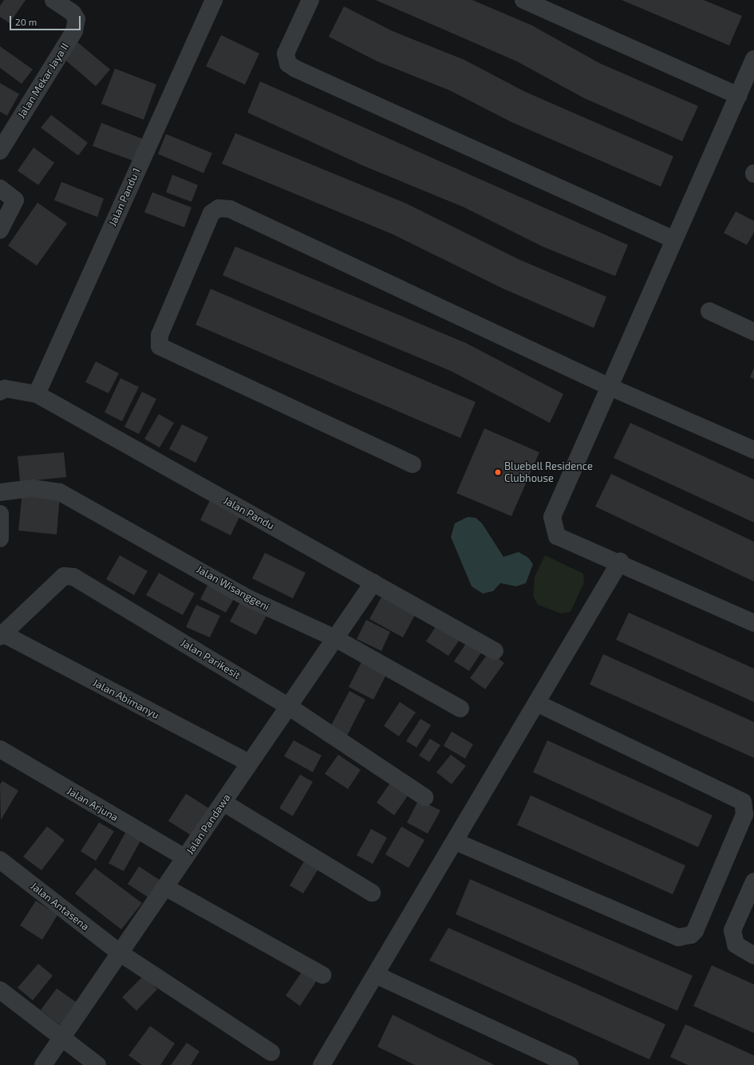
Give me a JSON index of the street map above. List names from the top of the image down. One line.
{"streets":{"street":["Jalan Mekar Jaya II","Jalan Pandu 1","Jalan Pandu","Jalan Wisanggeni","Jalan Parikesit","Jalan Abimanyu","Jalan Arjuna","Jalan Pandawa","Jalan Antasena"]},"crossings":[["Jalan Pandu 1","Jalan Pandu"],["Jalan Pandu","Jalan Pandawa"],["Jalan Wisanggeni","Jalan Pandawa"],["Jalan Parikesit","Jalan Abimanyu"],["Jalan Parikesit","Jalan Pandawa"],["Jalan Abimanyu","Jalan Pandawa"],["Jalan Arjuna","Jalan Pandawa"],["Jalan Pandawa","Jalan Antasena"]],"places":["Bluebell Residence Clubhouse"],"scale_bar":"20 m"}
